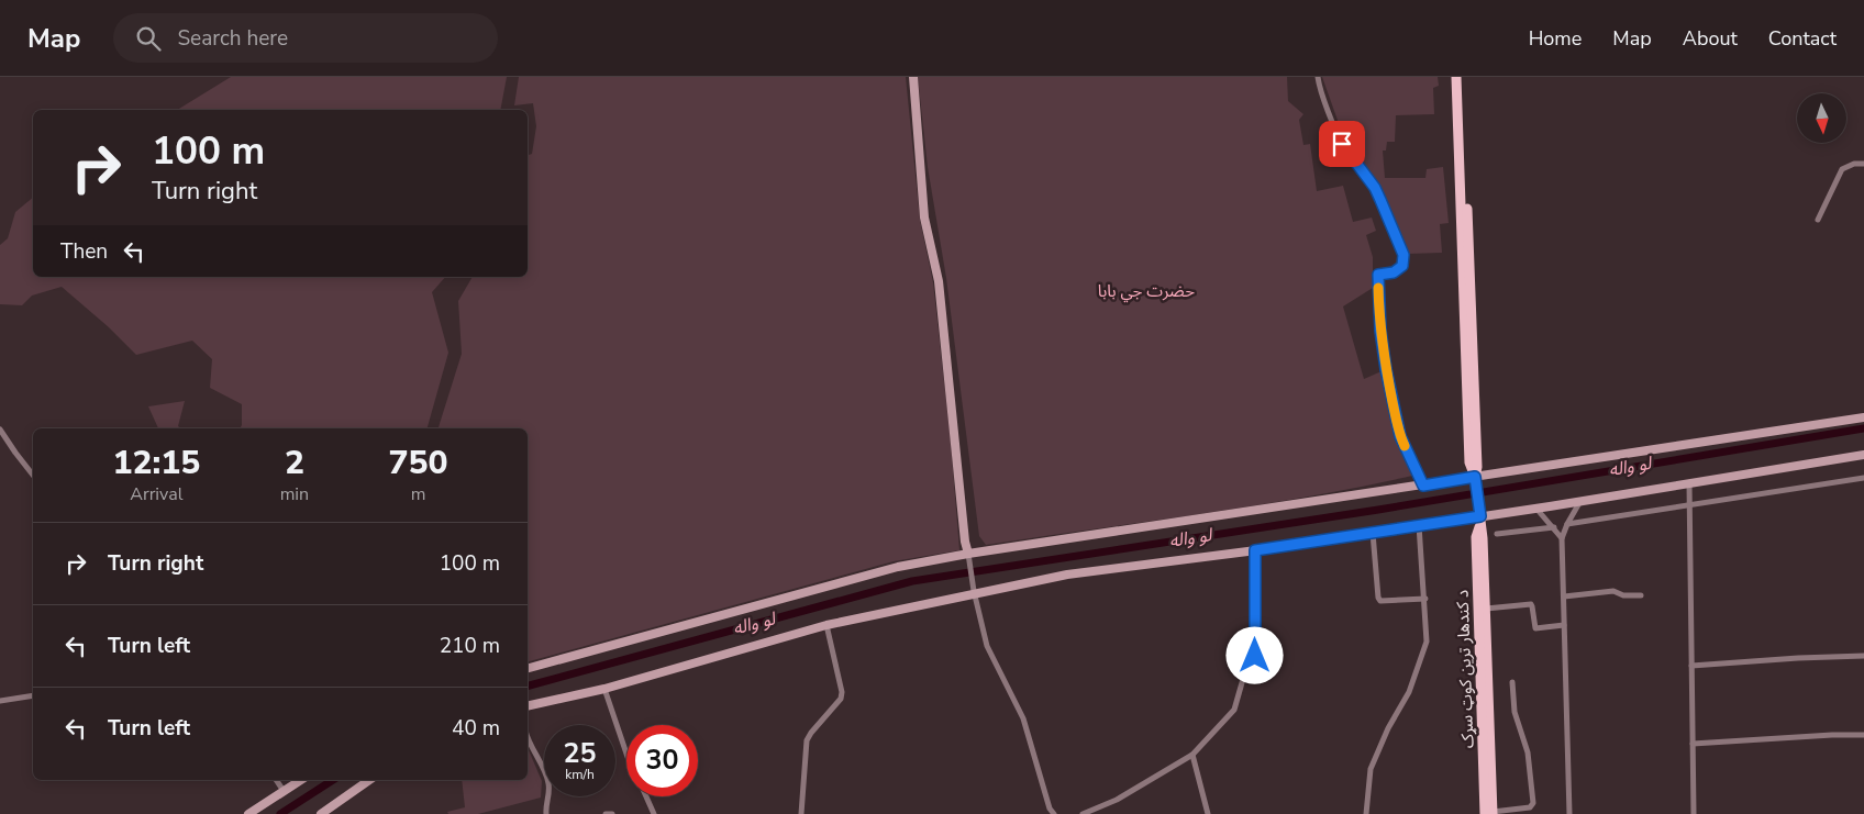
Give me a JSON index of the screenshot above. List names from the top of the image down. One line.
{"streets":{"main road":["د کندهار ترين کوټ سړک"]},"water":["لو واله"],"parks":["حضرت جي بابا"],"north":"bottom","page":{"header":"Map","search":"Search here","nav":["Home","Map","About","Contact"],"turn":["100 m","Turn right"],"then":"Then","eta":["12:15","Arrival","2","min","750","m"],"list":[{"name":"Turn right","value":"100 m"},{"name":"Turn left","value":"210 m"},{"name":"Turn left","value":"40 m"}],"speed":"25 km/h","limit":"30"}}
